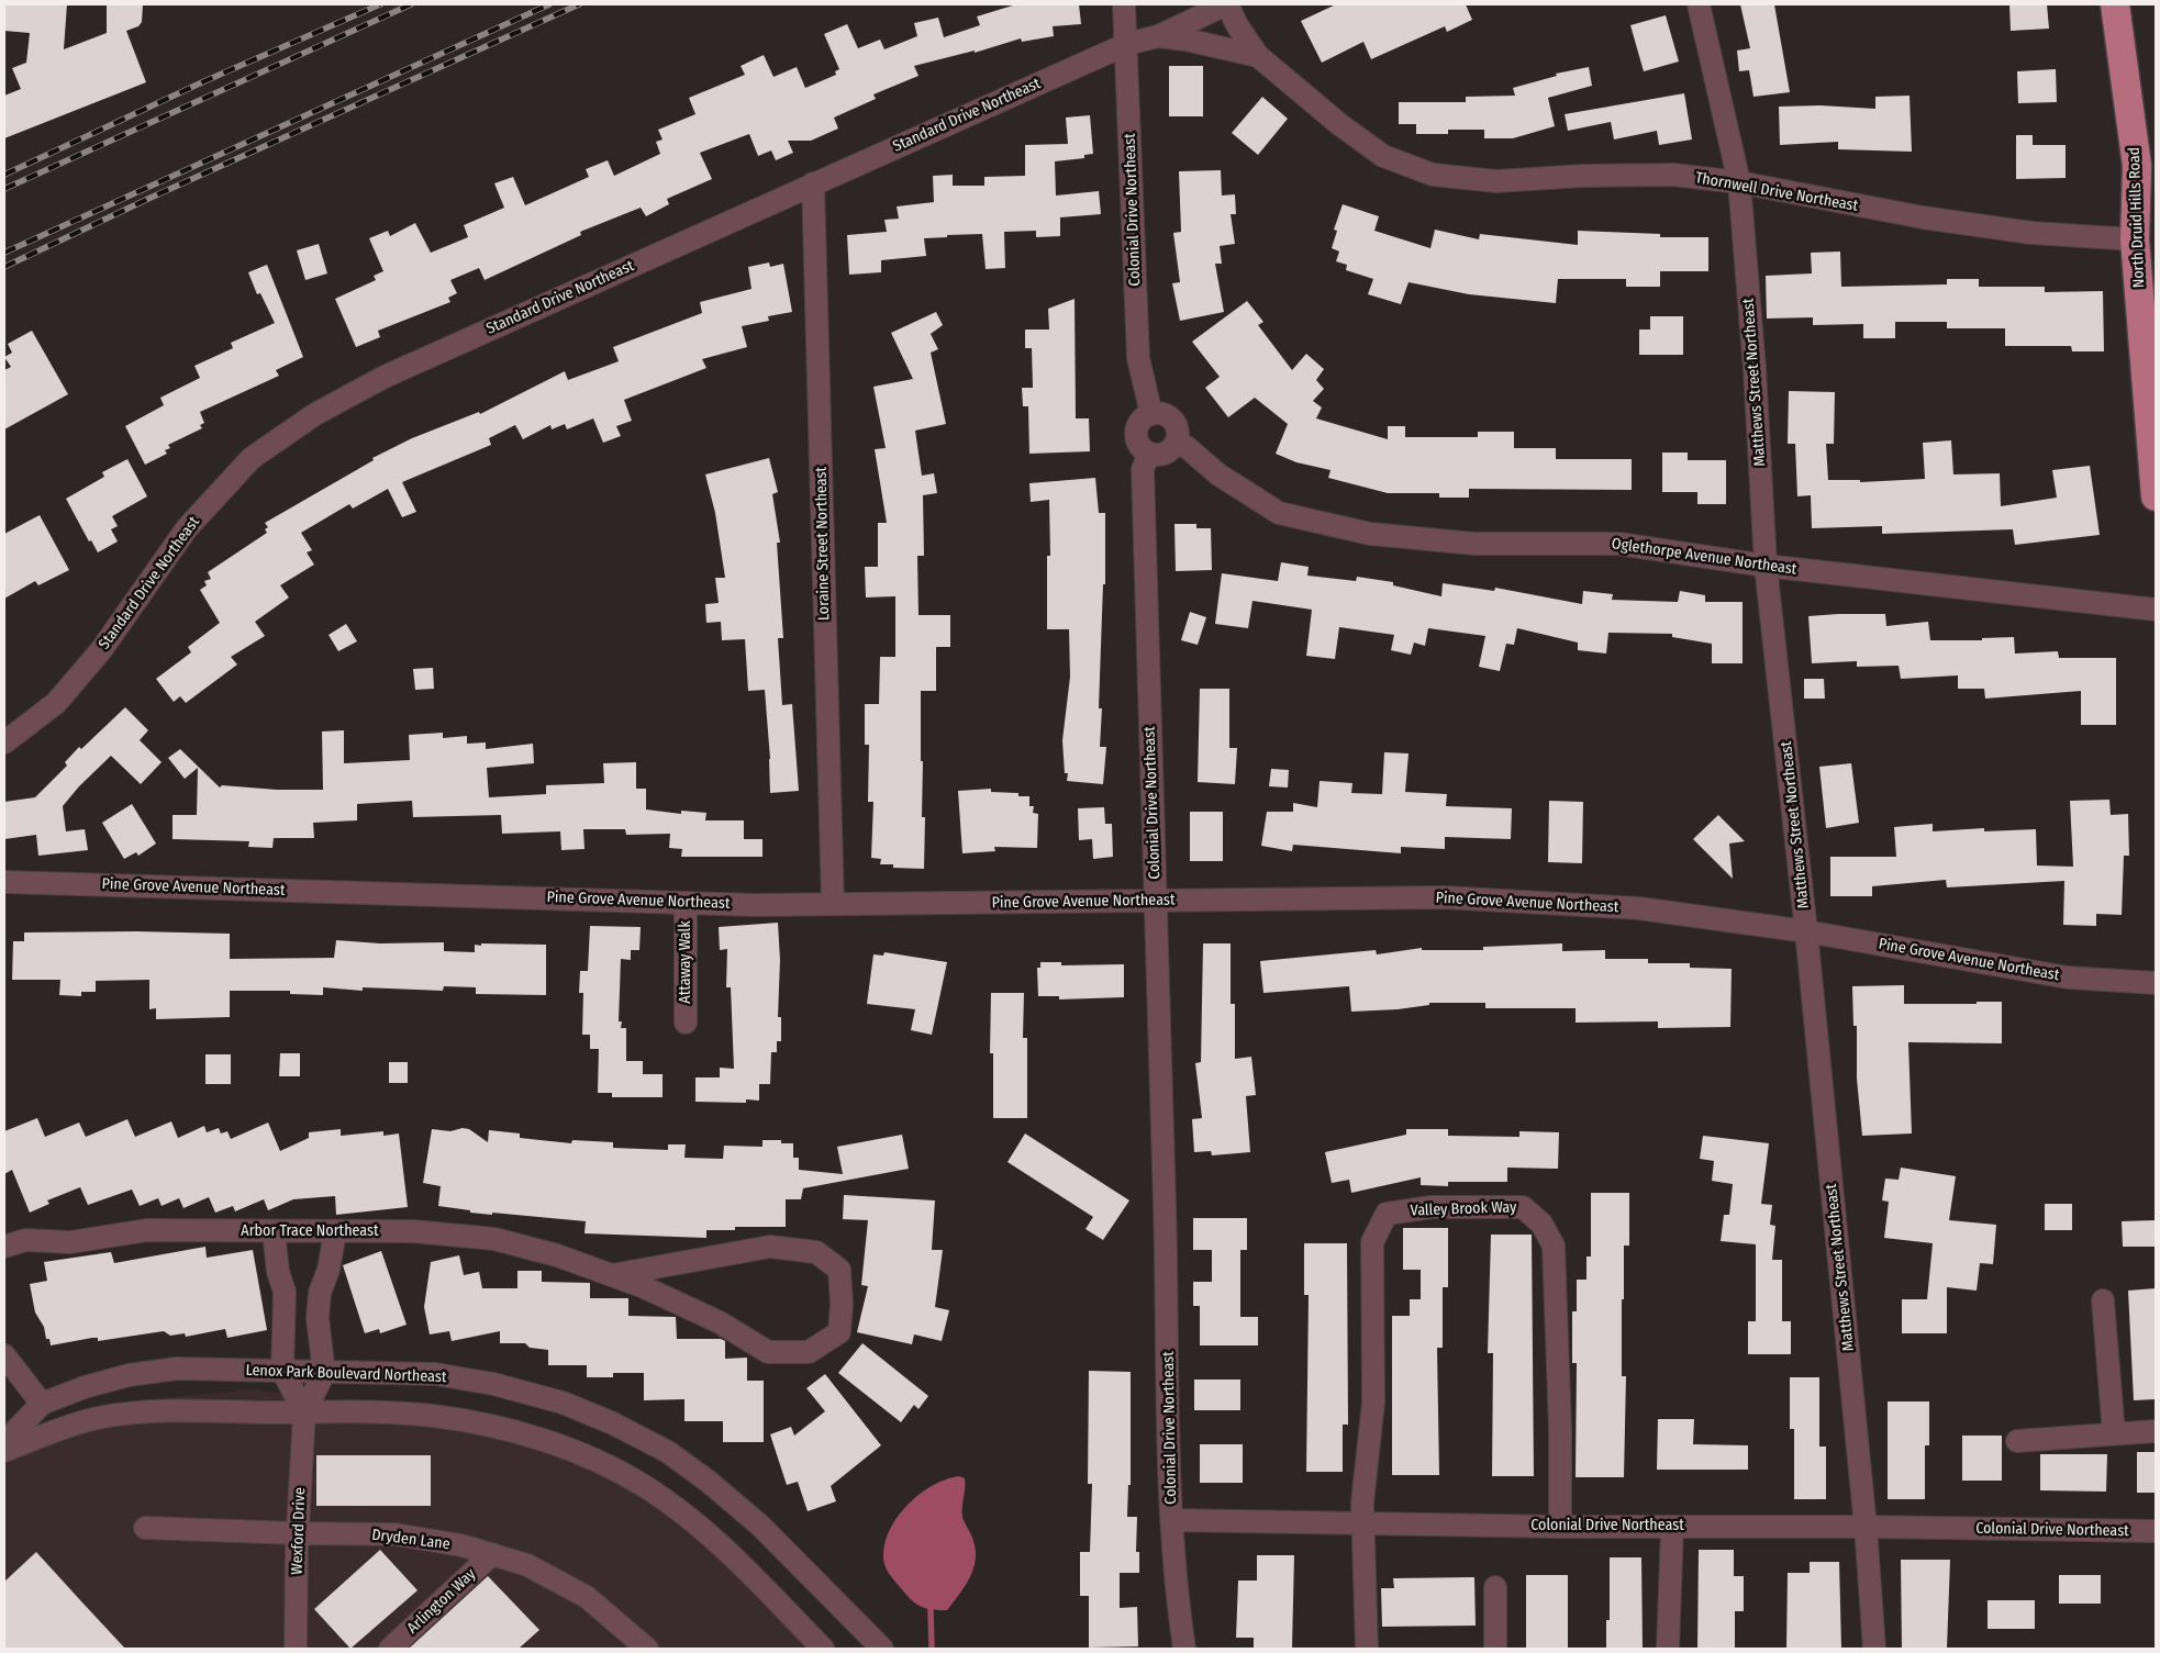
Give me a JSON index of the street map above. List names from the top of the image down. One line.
{"streets":{"main road":["North Druid Hills Road"],"street":["Standard Drive Northeast","Thornwell Drive Northeast","Colonial Drive Northeast","Matthews Street Northeast","Loraine Street Northeast","Oglethorpe Avenue Northeast","Pine Grove Avenue Northeast","Attaway Walk","Valley Brook Way","Arbor Trace Northeast","Lenox Park Boulevard Northeast","Wexford Drive","Dryden Lane","Arlington Way"]},"crossings":[["Standard Drive Northeast","Thornwell Drive Northeast"],["Standard Drive Northeast","Colonial Drive Northeast"],["Standard Drive Northeast","Loraine Street Northeast"],["Thornwell Drive Northeast","North Druid Hills Road"],["Thornwell Drive Northeast","Matthews Street Northeast"],["Colonial Drive Northeast","Matthews Street Northeast"],["Colonial Drive Northeast","Oglethorpe Avenue Northeast"],["Colonial Drive Northeast","Pine Grove Avenue Northeast"],["Colonial Drive Northeast","Valley Brook Way"],["Matthews Street Northeast","Oglethorpe Avenue Northeast"],["Matthews Street Northeast","Pine Grove Avenue Northeast"],["Loraine Street Northeast","Pine Grove Avenue Northeast"],["Pine Grove Avenue Northeast","Attaway Walk"],["Wexford Drive","Dryden Lane"],["Dryden Lane","Arlington Way"]]}
